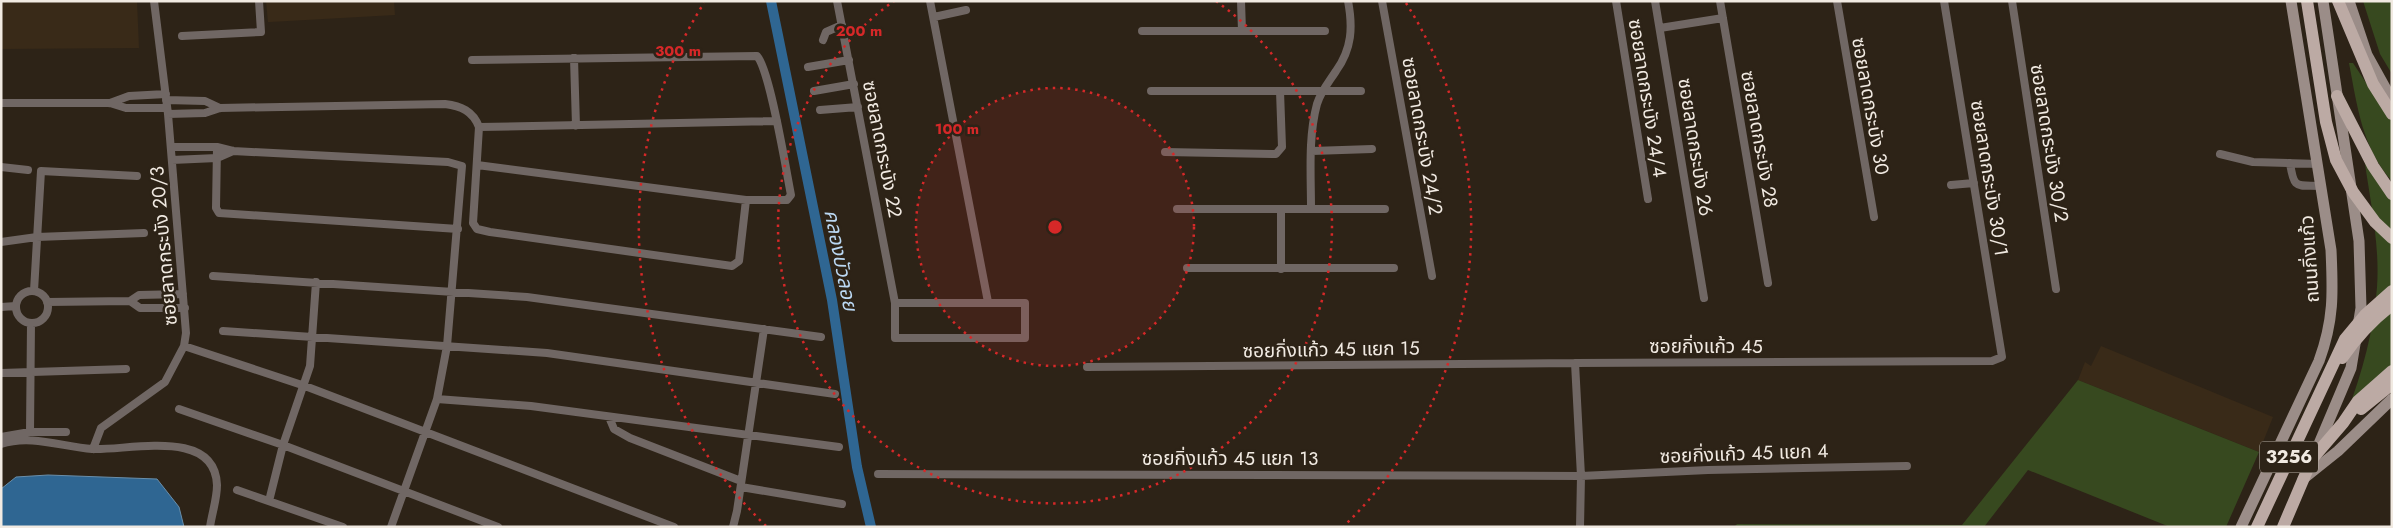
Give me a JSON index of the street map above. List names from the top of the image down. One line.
{"streets":{"main road":["ถนนกิ่งแก้ว","3256"],"street":["ซอยลาดกระบัง 24/4","ซอยลาดกระบัง 30","ซอยลาดกระบัง 24/2","ซอยลาดกระบัง 28","ซอยลาดกระบัง 30/2","ซอยลาดกระบัง 26","ซอยลาดกระบัง 22","ซอยลาดกระบัง 30/1","ซอยลาดกระบัง 20/3","ซอยกิ่งแก้ว 45","ซอยกิ่งแก้ว 45 แยก 15","ซอยกิ่งแก้ว 45 แยก 4","ซอยกิ่งแก้ว 45 แยก 13"]},"crossings":[["ซอยลาดกระบัง 30/1","ซอยกิ่งแก้ว 45"],["ซอยกิ่งแก้ว 45","ซอยกิ่งแก้ว 45 แยก 15"],["ซอยกิ่งแก้ว 45 แยก 4","ซอยกิ่งแก้ว 45 แยก 13"]],"water":["คลองบัวลอย"],"rings":["200 m","300 m","100 m"]}
